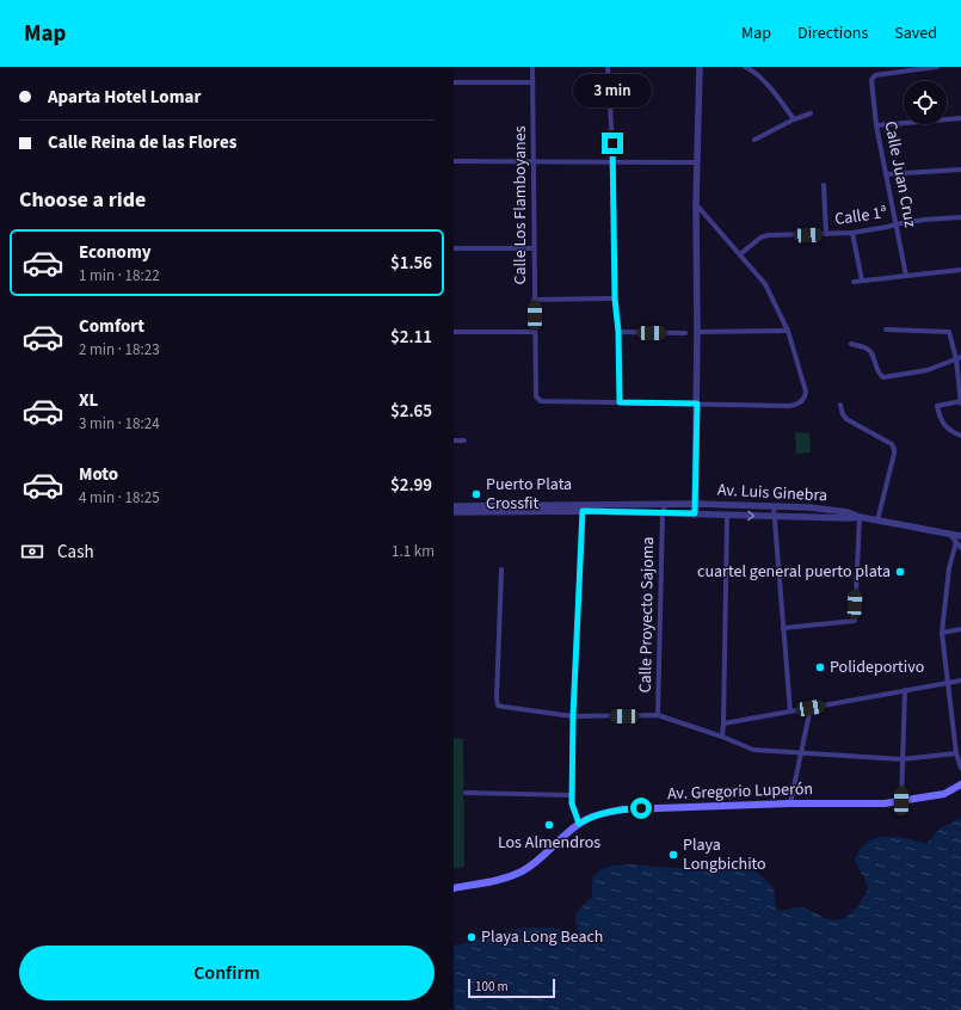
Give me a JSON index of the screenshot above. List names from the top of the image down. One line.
{"streets":{"main road":["Av. Gregorio Luperón"],"street":["Calle Juan Cruz","Calle Los Flamboyanes","Calle 1ª","Av. Luis Ginebra","Calle Proyecto Sajoma"]},"crossings":[["Calle Juan Cruz","Calle 1ª"],["Av. Luis Ginebra","Calle Proyecto Sajoma"]],"places":["Puerto Plata Crossfit","cuartel general puerto plata","Polideportivo","Los Almendros","Playa Longbichito","Playa Long Beach"],"scale_bar":"100 m","page":{"header":"Map","nav":["Map","Directions","Saved"],"banner":["Aparta Hotel Lomar","Calle Reina de las Flores"],"bubble":"3 min","heading":"Choose a ride","list":[{"name":"Economy","note":"1 min · 18:22","value":"$1.56"},{"name":"Comfort","note":"2 min · 18:23","value":"$2.11"},{"name":"XL","note":"3 min · 18:24","value":"$2.65"},{"name":"Moto","note":"4 min · 18:25","value":"$2.99"}],"pay":["Cash","1.1 km"],"buttons":"Confirm","scale":"100 m"}}
